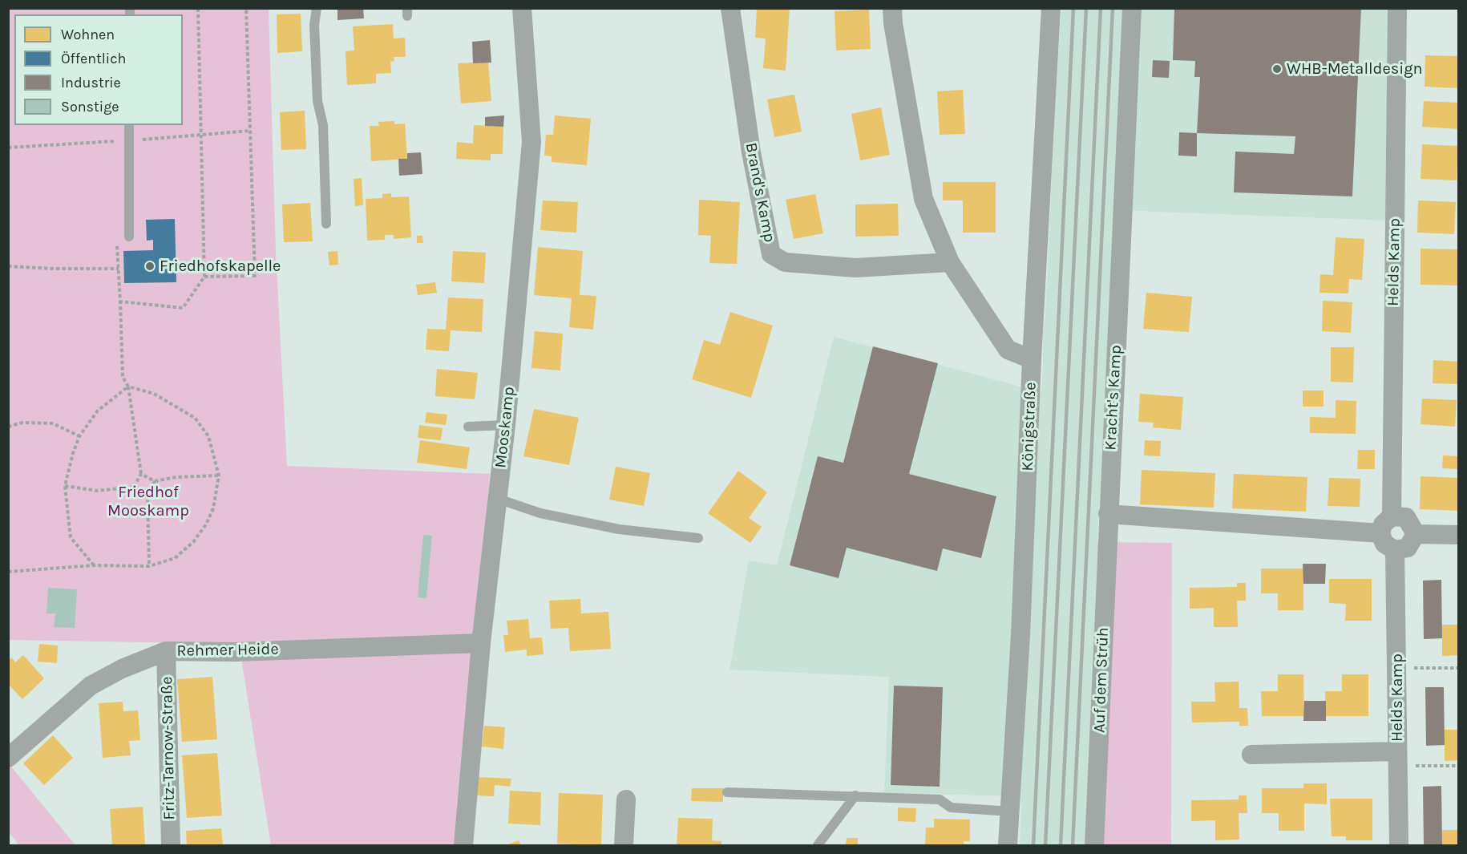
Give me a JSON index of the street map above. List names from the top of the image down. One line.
{"streets":{"street":["Brand's Kamp","Helds Kamp","Kracht's Kamp","Königstraße","Mooskamp","Rehmer Heide","Auf dem Strüh","Fritz-Tarnow-Straße"]},"crossings":[["Kracht's Kamp","Auf dem Strüh"],["Mooskamp","Rehmer Heide"],["Rehmer Heide","Fritz-Tarnow-Straße"]],"parks":["Friedhof Mooskamp"],"places":["WHB-Metalldesign","Friedhofskapelle"],"legend":["Wohnen","Öffentlich","Industrie","Sonstige"]}
